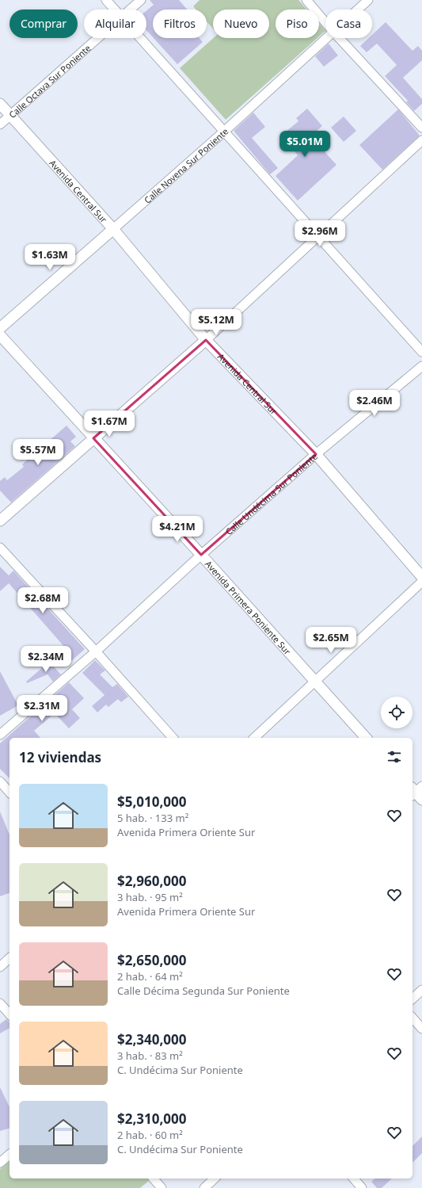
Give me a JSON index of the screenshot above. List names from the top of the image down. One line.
{"streets":{"street":["Calle Octava Sur Poniente","Calle Novena Sur Poniente","Avenida Central Sur","Calle Undécima Sur Poniente","Avenida Primera Poniente Sur"]},"crossings":[["Calle Octava Sur Poniente","Avenida Central Sur"],["Calle Novena Sur Poniente","Avenida Central Sur"],["Avenida Central Sur","Calle Undécima Sur Poniente"],["Calle Undécima Sur Poniente","Avenida Primera Poniente Sur"]],"page":{"chip":["Comprar","Alquilar","Filtros","Nuevo","Piso","Casa"],"price":["$5.01M","$2.96M","$1.63M","$5.12M","$2.46M","$1.67M","$5.57M","$4.21M","$2.68M","$2.65M","$2.34M","$2.31M"],"heading":"12 viviendas","list":[{"name":"$5,010,000","note":"5 hab. · 133 m² · Avenida Primera Oriente Sur"},{"name":"$2,960,000","note":"3 hab. · 95 m² · Avenida Primera Oriente Sur"},{"name":"$2,650,000","note":"2 hab. · 64 m² · Calle Décima Segunda Sur Poniente"},{"name":"$2,340,000","note":"3 hab. · 83 m² · C. Undécima Sur Poniente"},{"name":"$2,310,000","note":"2 hab. · 60 m² · C. Undécima Sur Poniente"}]}}
